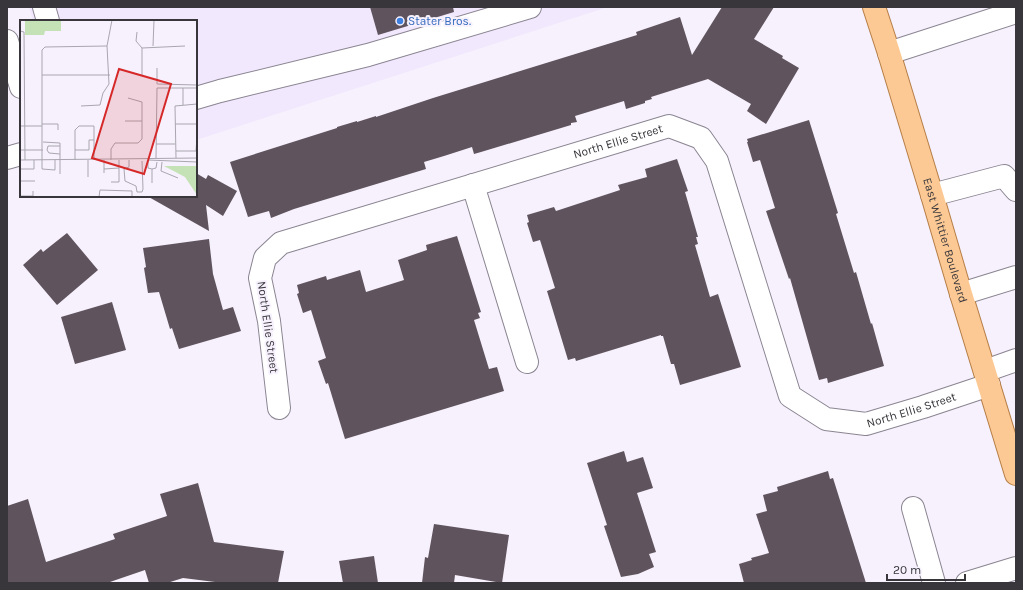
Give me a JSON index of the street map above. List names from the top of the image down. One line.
{"streets":{"main road":["East Whittier Boulevard"],"street":["North Ellie Street"]},"crossings":[["North Ellie Street","East Whittier Boulevard"]],"places":["Stater Bros."],"scale_bar":"20 m"}
